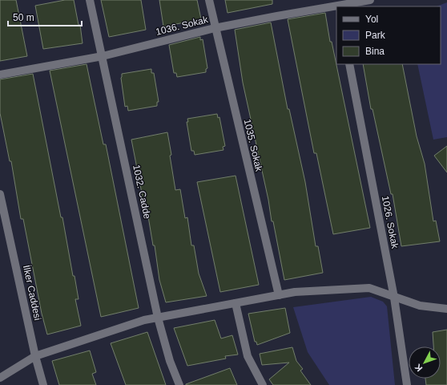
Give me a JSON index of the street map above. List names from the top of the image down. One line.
{"streets":{"street":["1036. Sokak","1035. Sokak","1032. Cadde","1026. Sokak","İlker Caddesi"]},"crossings":[["1036. Sokak","1035. Sokak"],["1036. Sokak","1032. Cadde"]],"legend":["Yol","Park","Bina"],"scale_bar":"50 m","north":"bottom left"}
